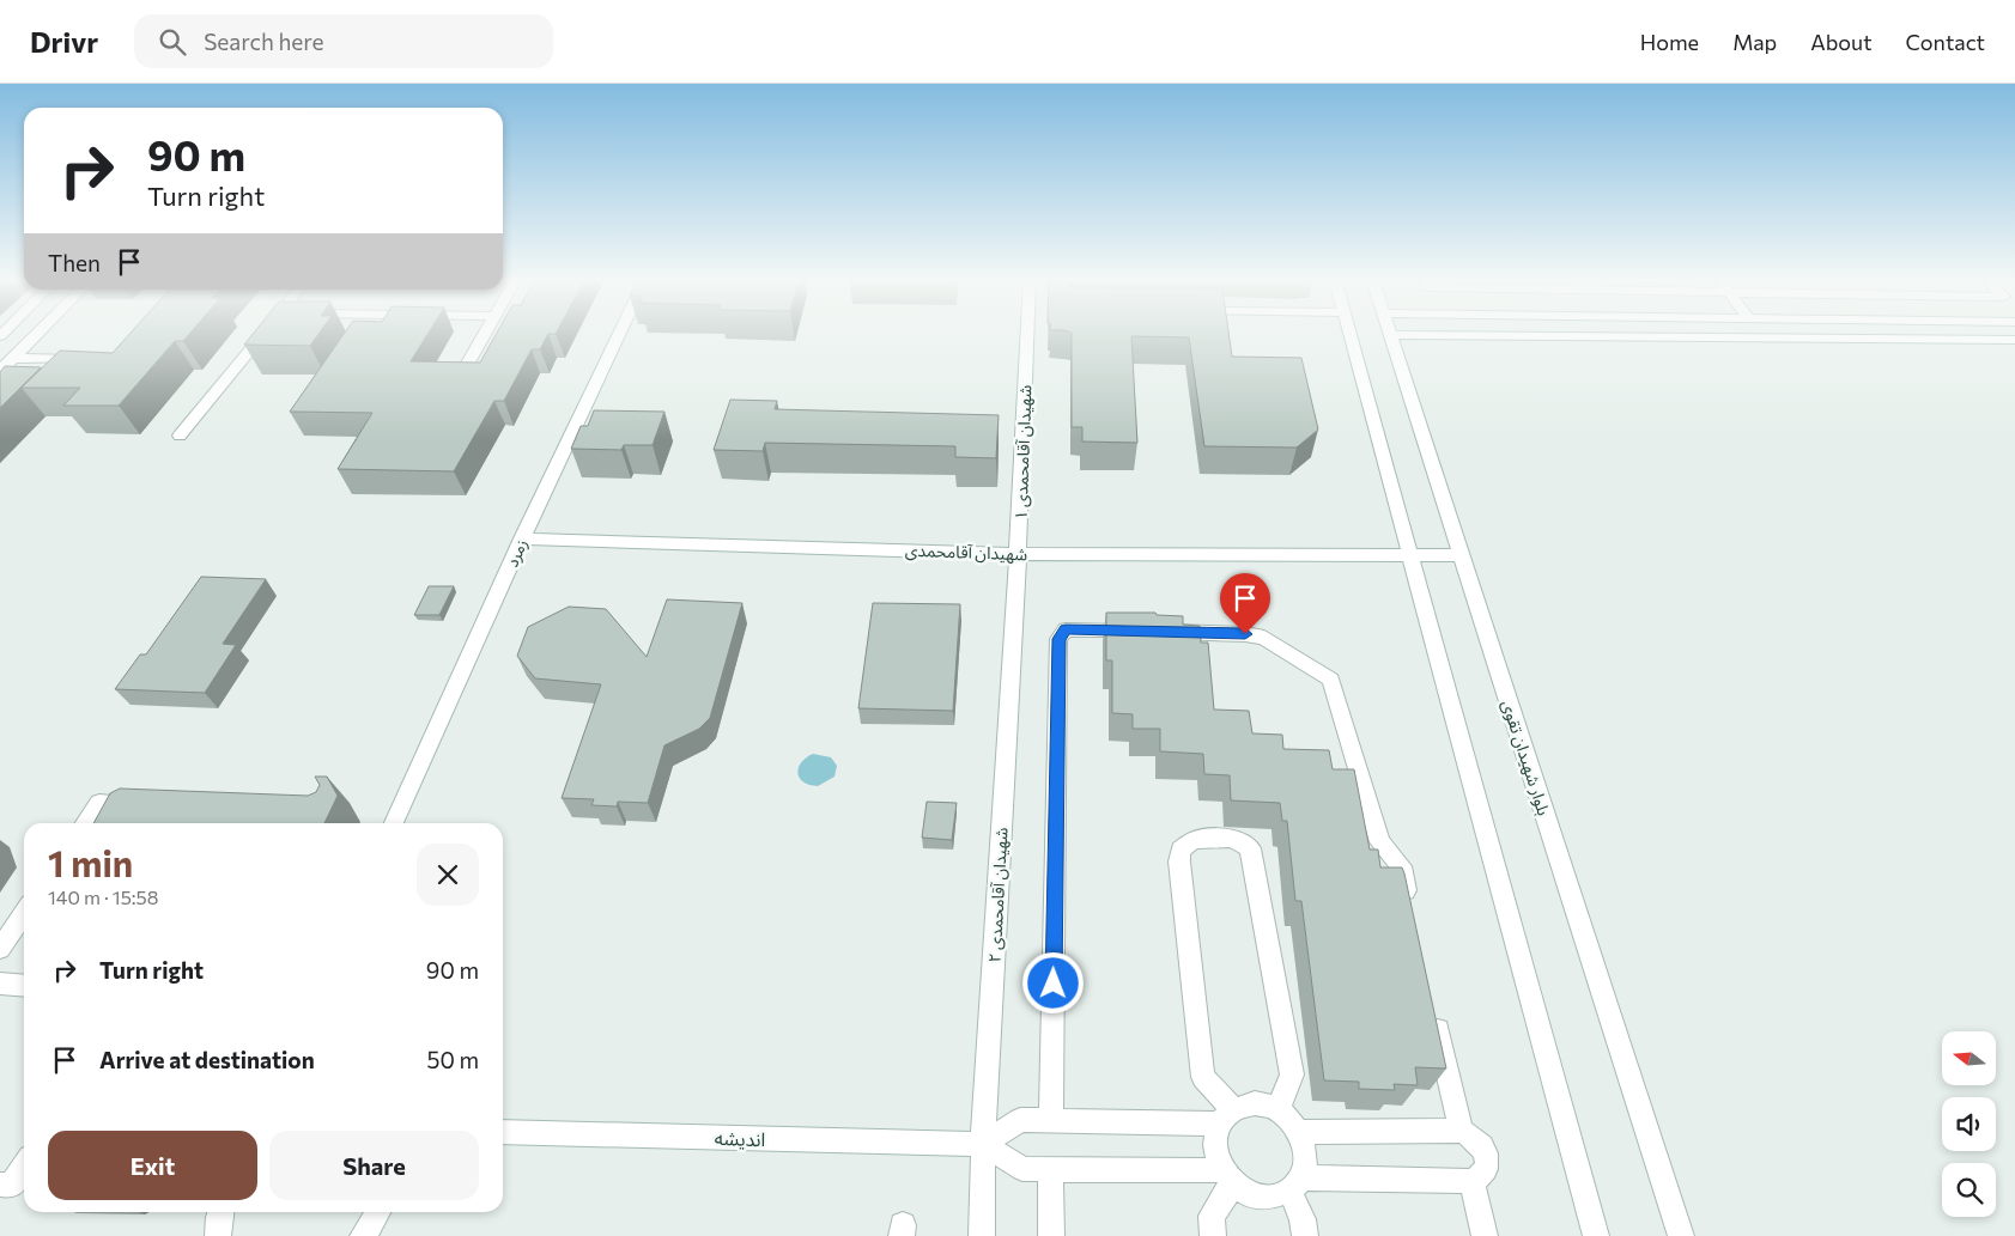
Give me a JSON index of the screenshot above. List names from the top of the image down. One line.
{"streets":{"street":["شهیدان آقامحمدی ۱","شهیدان آقامحمدی","زمرد","بلوار شهیدان تقوی","شهیدان آقامحمدی ۲","انديشه"]},"crossings":[["شهیدان آقامحمدی ۱","شهیدان آقامحمدی"],["شهیدان آقامحمدی ۱","شهیدان آقامحمدی ۲"],["شهیدان آقامحمدی","زمرد"],["شهیدان آقامحمدی","بلوار شهیدان تقوی"],["شهیدان آقامحمدی","شهیدان آقامحمدی ۲"],["شهیدان آقامحمدی ۲","انديشه"]],"north":"left","page":{"header":"Drivr","search":"Search here","nav":["Home","Map","About","Contact"],"turn":["90 m","Turn right"],"then":"Then","heading":["1 min","140 m · 15:58"],"list":[{"name":"Turn right","value":"90 m"},{"name":"Arrive at destination","value":"50 m"}],"buttons":["Exit","Share"]}}
